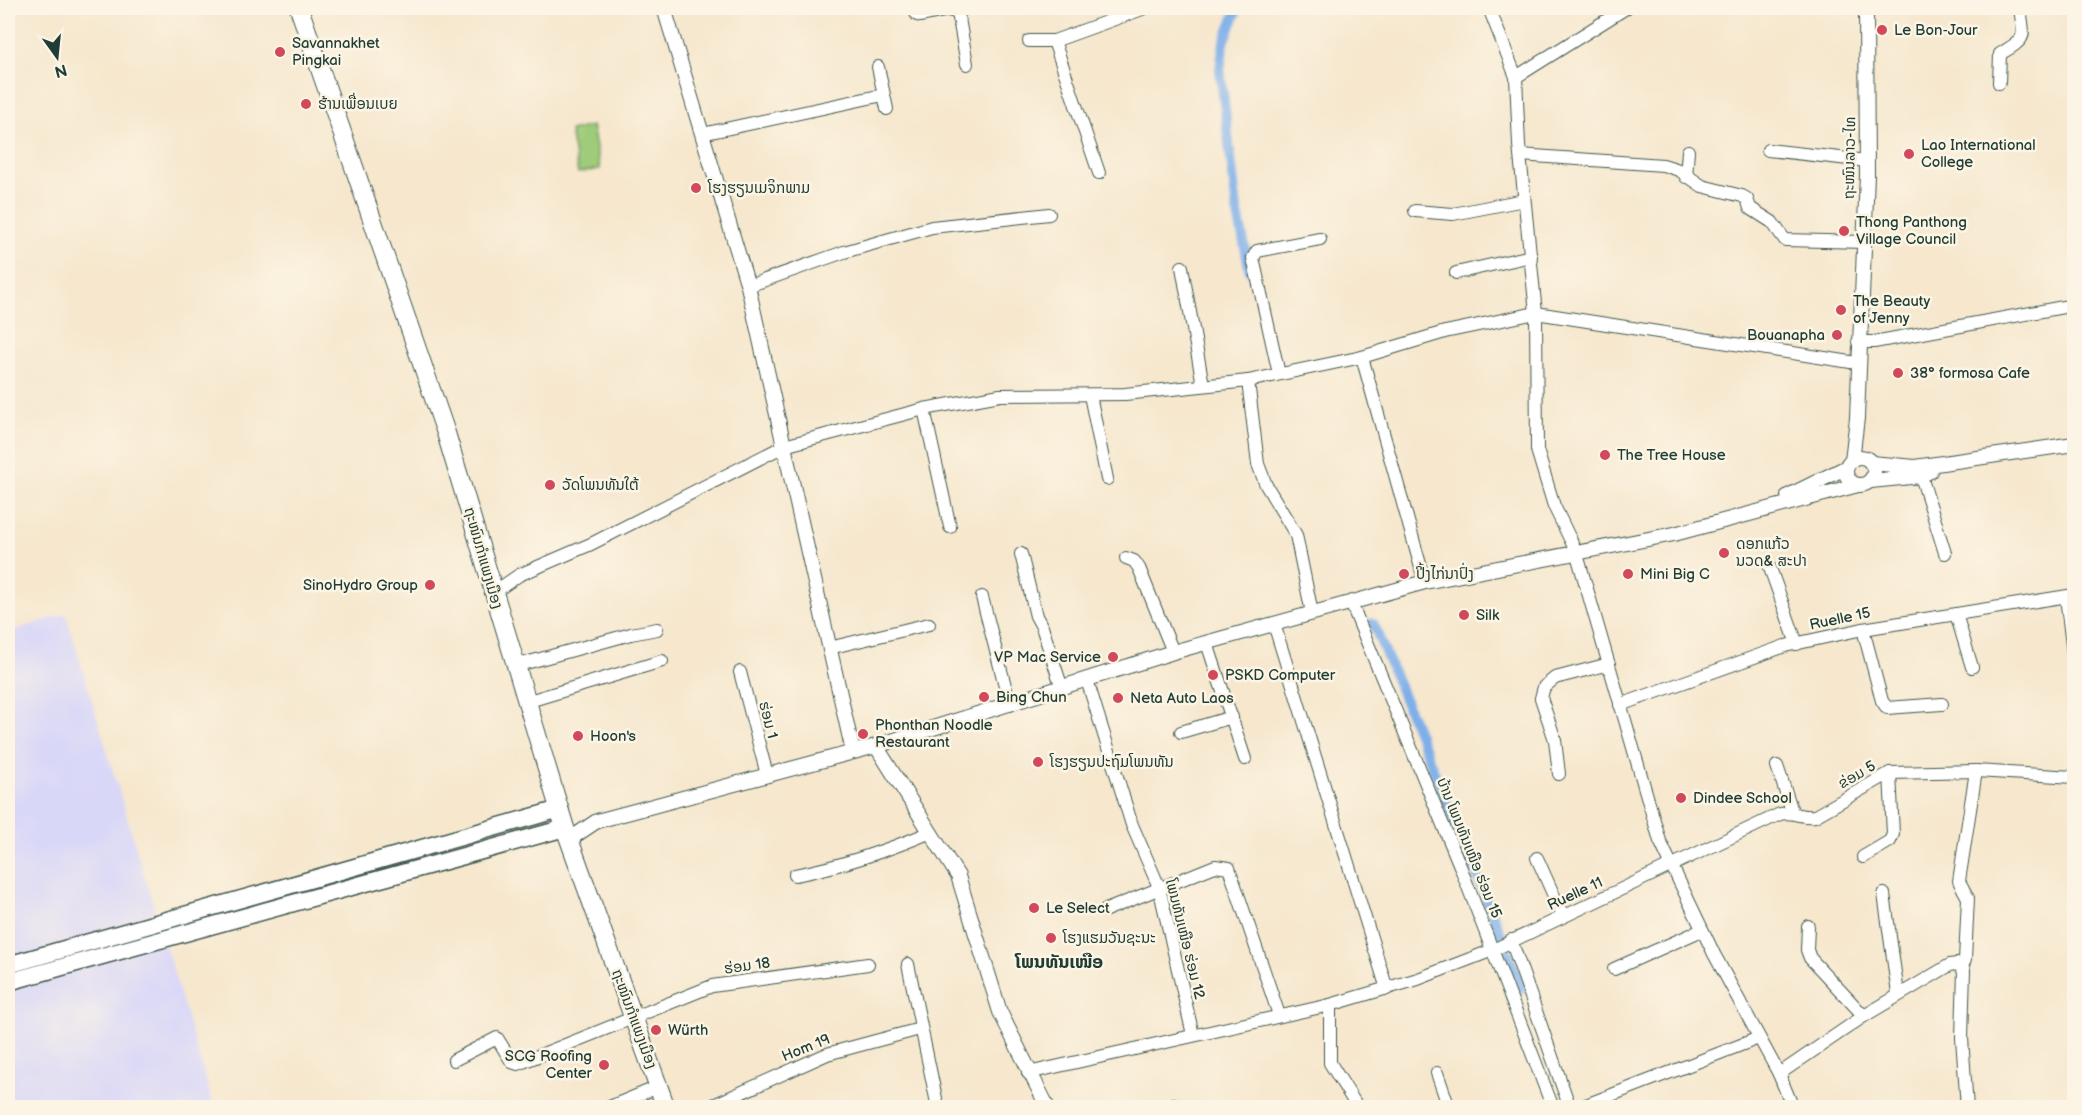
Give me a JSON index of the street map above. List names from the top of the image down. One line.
{"streets":{"main road":["ຖະໜົນກຳແພງເມືອງ"],"street":["ຖະໜົນລາວ-ໄທ","Ruelle 15","ຮ່ອມ 1","ຂ່ອມ 5","ບ້ານ ໂພນທັນເໜືອ ຮ່ອມ 15","Ruelle 11","ໂພນທັນເໜືອ ຮ່ອມ 12","ຮ່ອມ 18","Hom 19"]},"crossings":[["ຖະໜົນກຳແພງເມືອງ","ຮ່ອມ 18"],["ຂ່ອມ 5","Ruelle 11"],["ບ້ານ ໂພນທັນເໜືອ ຮ່ອມ 15","Ruelle 11"],["Ruelle 11","ໂພນທັນເໜືອ ຮ່ອມ 12"]],"districts":["ໂພນທັນເໜືອ"],"places":["Le Bon-Jour","Savannakhet Pingkai","ຮ້ານເພື່ອນເບຍ","Lao International College","ໂຮງຮຽນເມຈິກພາມ","Thong Panthong Village Council","The Beauty of Jenny","Bouanapha","38° formosa Cafe","The Tree House","ວັດໂພນທັນໃຕ້","ດອກແກ້ວ ນວດ& ສະປາ","ປີ້ງໄກ່ນາປົ່ງ","Mini Big C","SinoHydro Group","Silk","VP Mac Service","PSKD Computer","Bing Chun","Neta Auto Laos","Phonthan Noodle Restaurant","Hoon's","ໂຮງຮຽນປະຖົມໂພນທັນ","Dindee School","Le Select","ໂຮງແຮມວັນຊະນະ","Würth","SCG Roofing Center"],"north":"bottom"}
